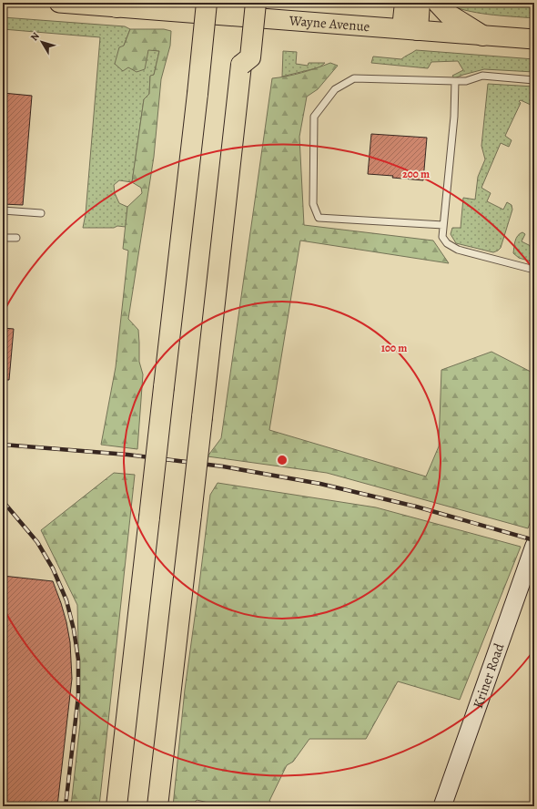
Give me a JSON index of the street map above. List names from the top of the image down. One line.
{"streets":{"main road":["Wayne Avenue"],"street":["Kriner Road"]},"north":"top left","rings":["200 m","100 m"]}
